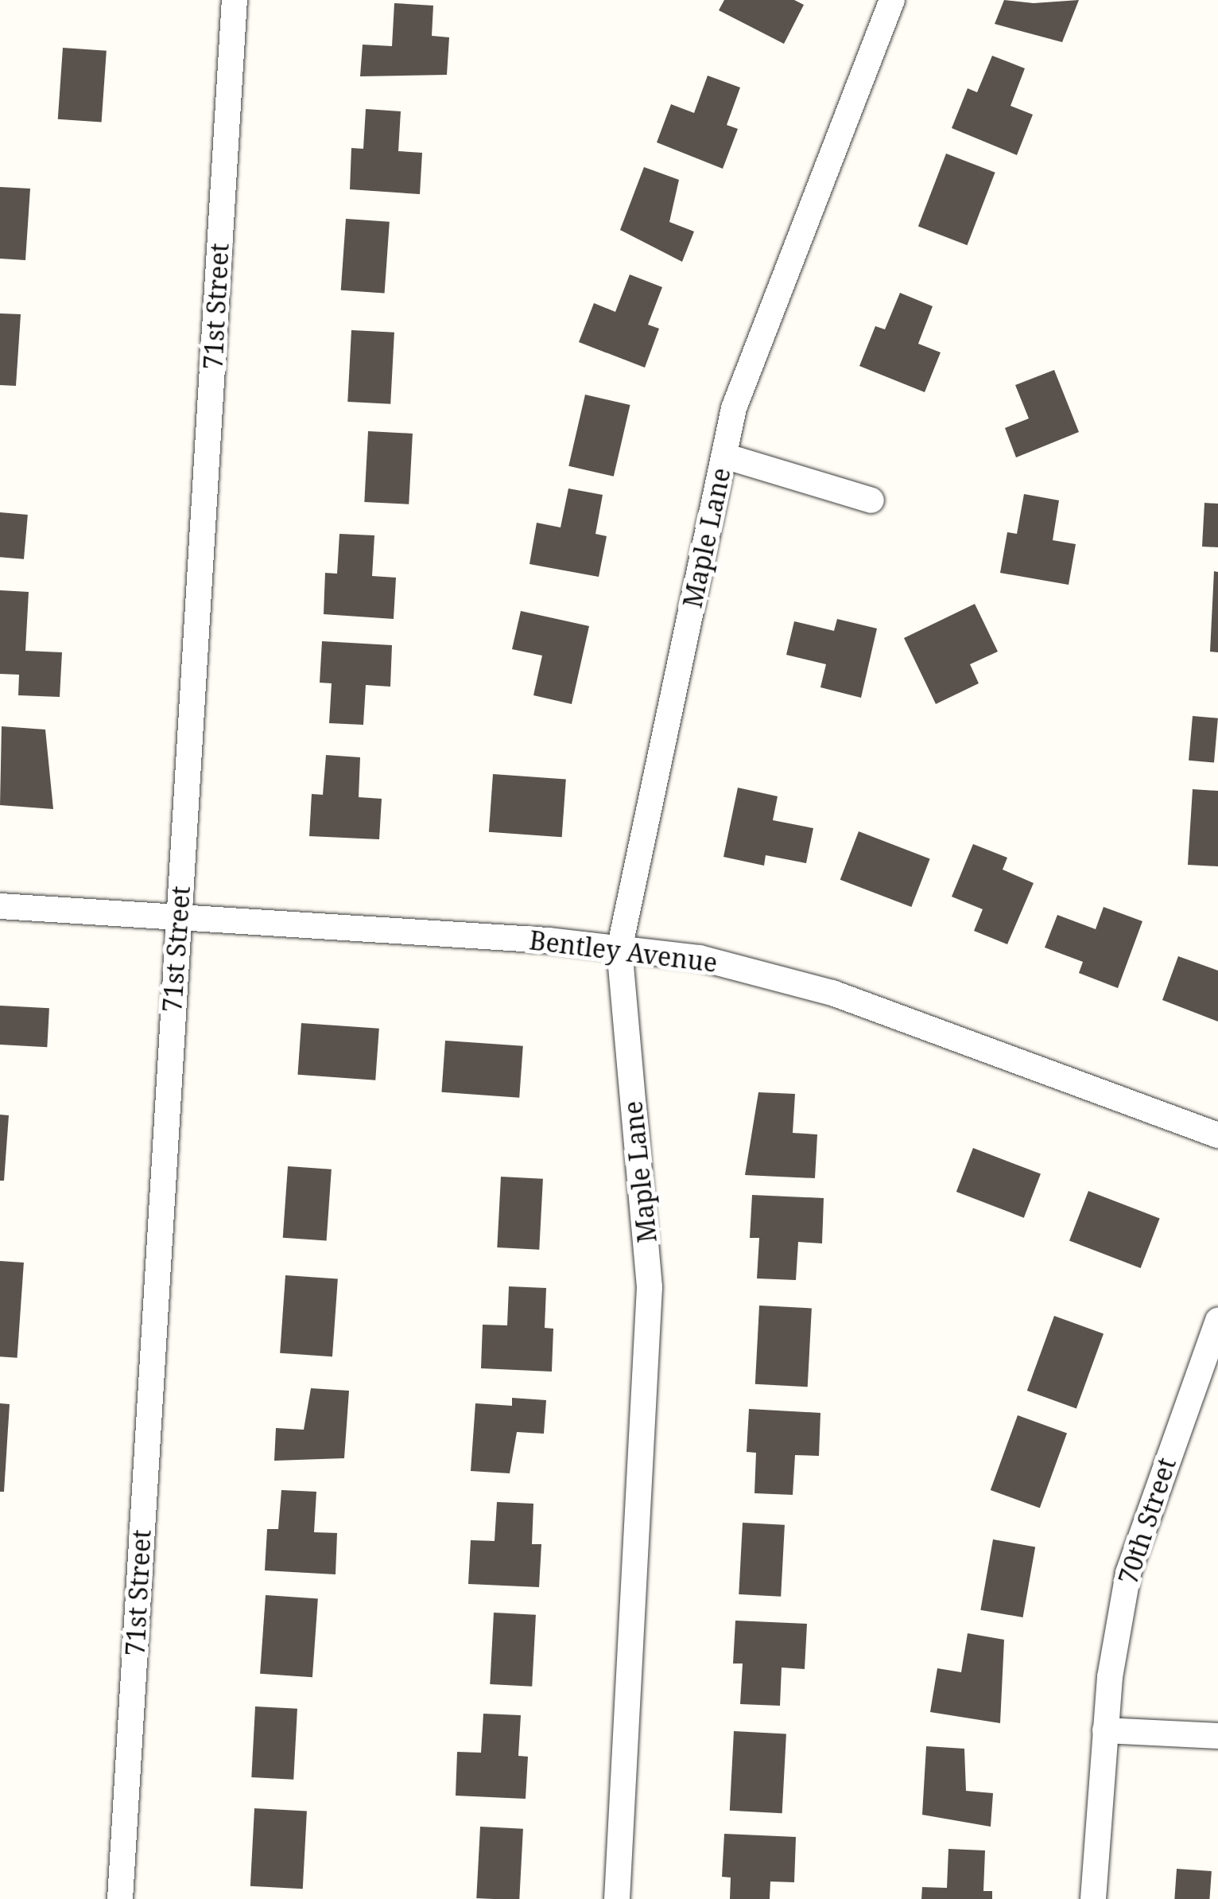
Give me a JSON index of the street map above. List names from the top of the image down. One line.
{"streets":{"street":["71st Street","Maple Lane","Bentley Avenue","70th Street"]},"crossings":[["71st Street","Bentley Avenue"],["Maple Lane","Bentley Avenue"]]}
